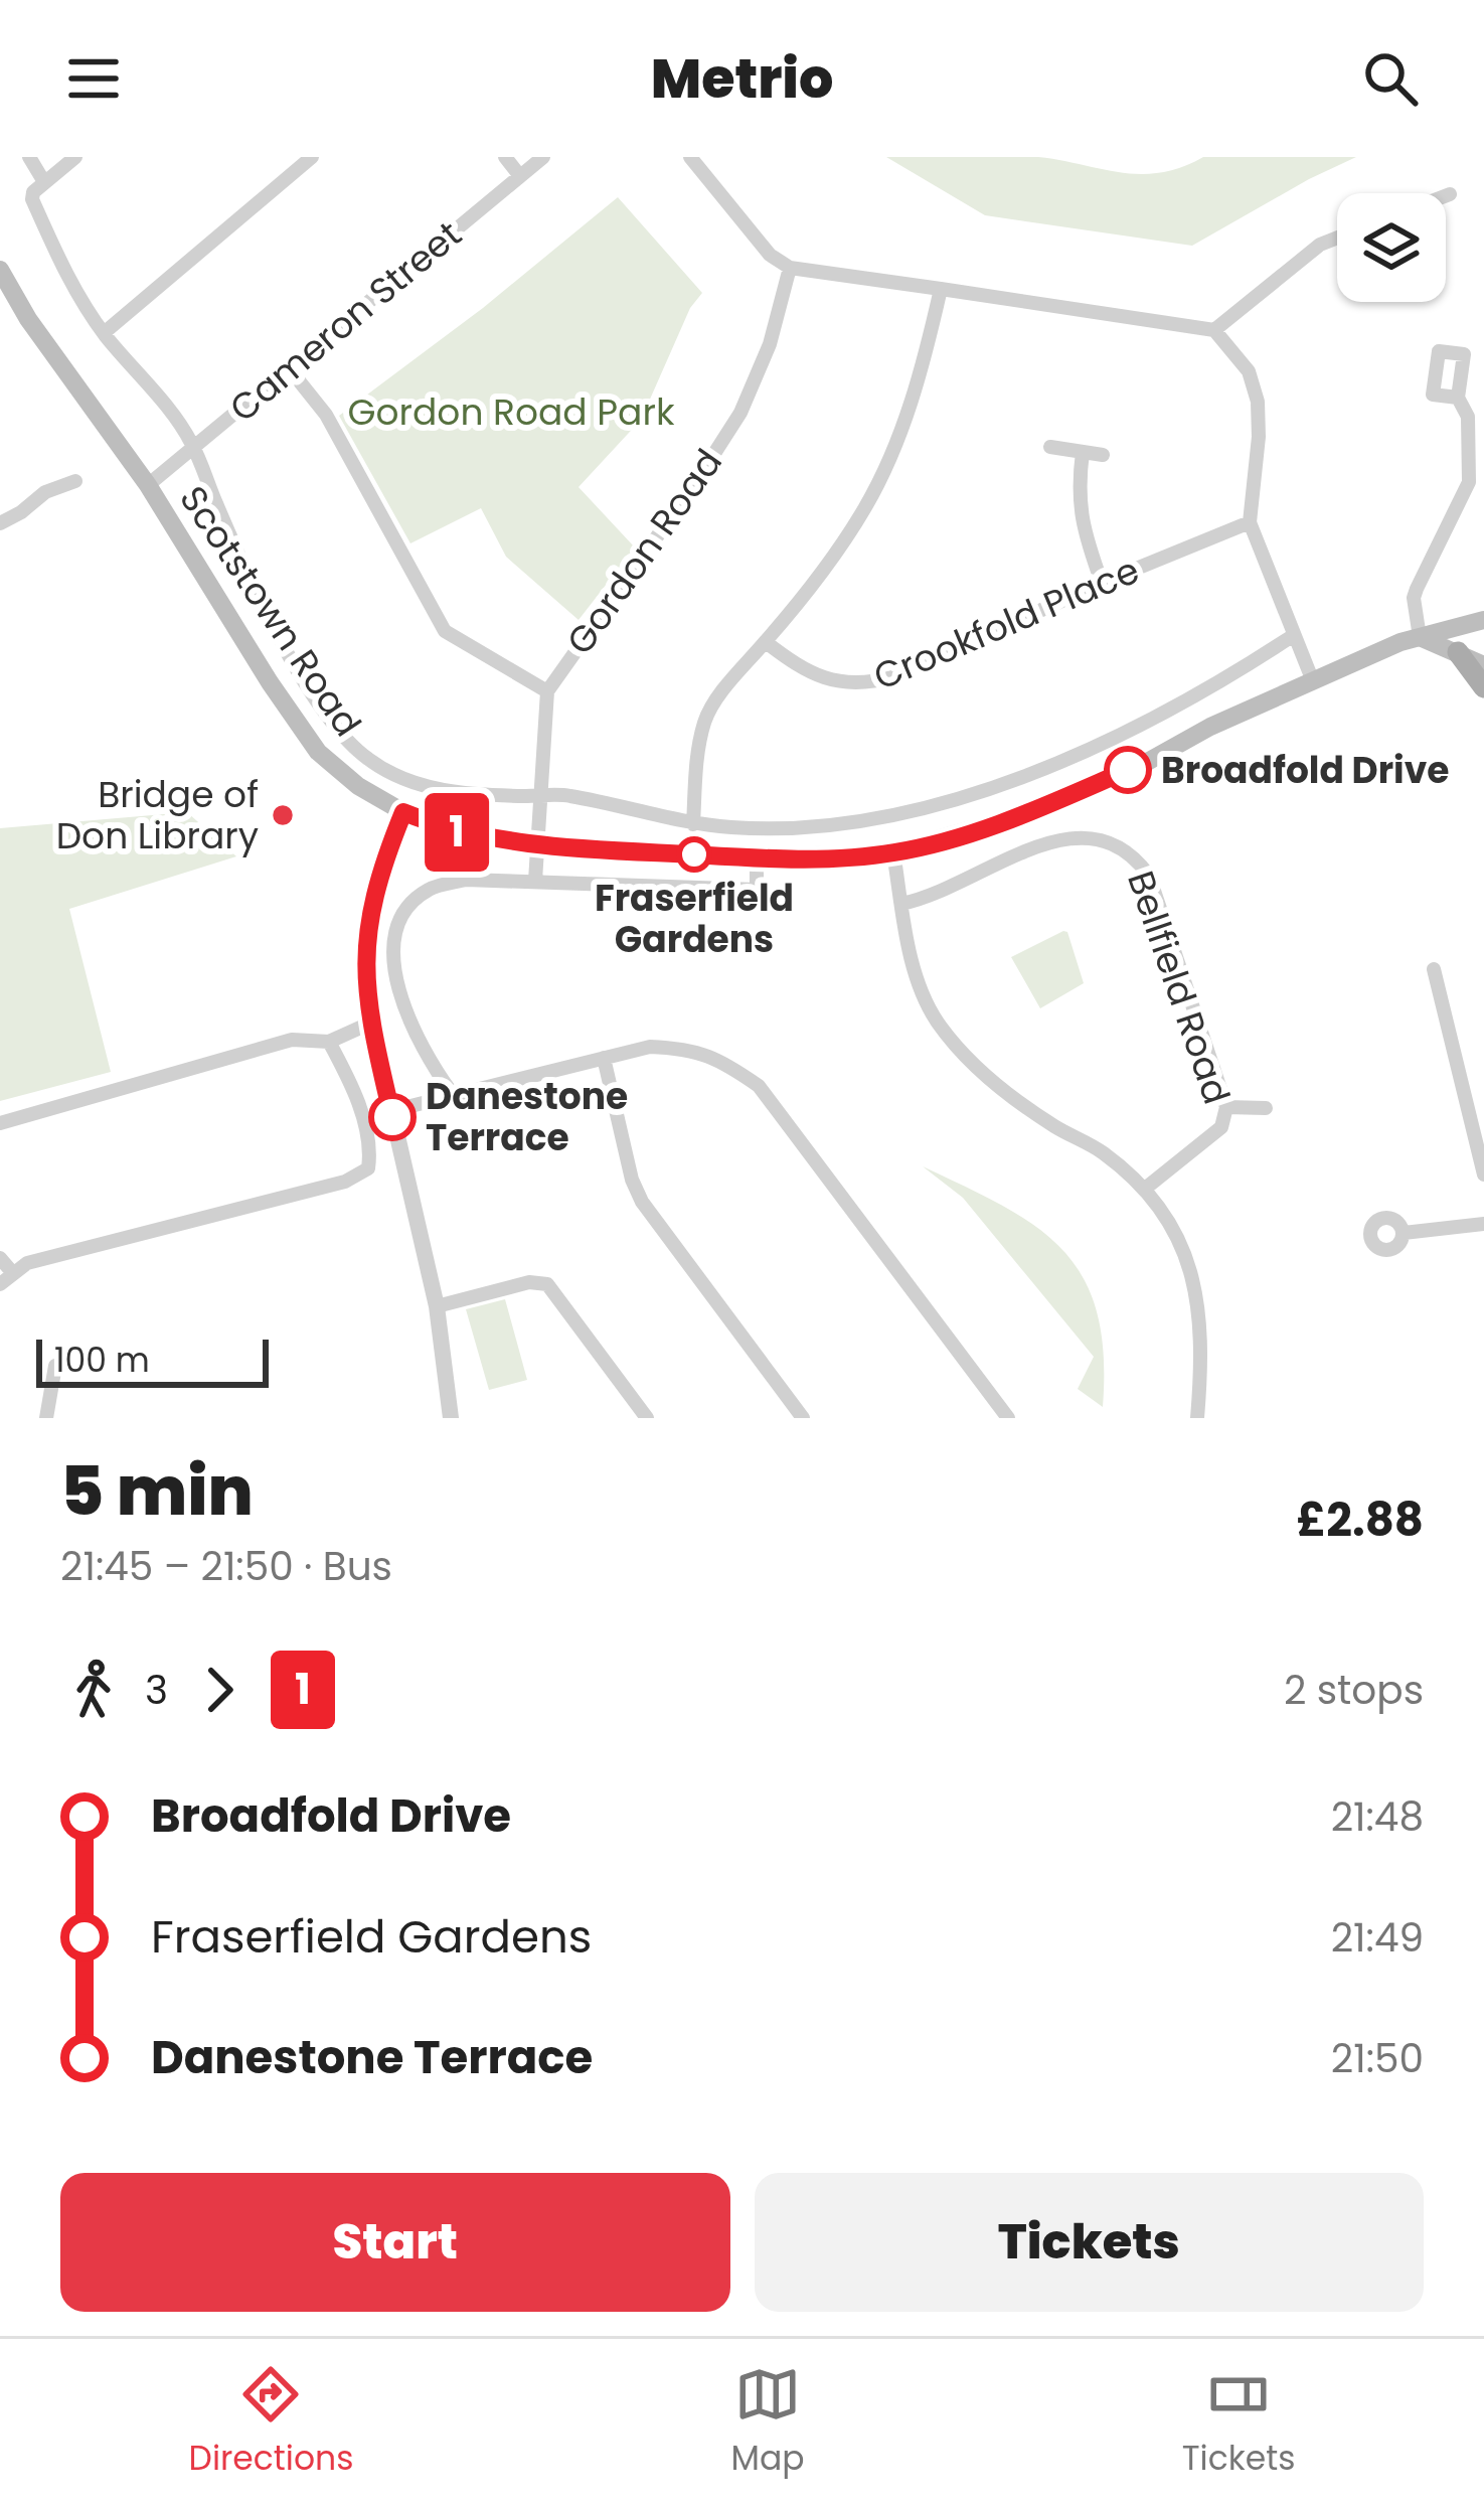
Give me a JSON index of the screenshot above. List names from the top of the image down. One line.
{"streets":{"main road":["Scotstown Road"],"street":["Cameron Street","Gordon Road","Crookfold Place","Bellfield Road"]},"crossings":[["Cameron Street","Scotstown Road"],["Gordon Road","Scotstown Road"]],"parks":["Gordon Road Park"],"places":["Broadfold Drive","Bridge of Don Library","Fraserfield Gardens","Danestone Terrace"],"lines":["bus line 1"],"scale_bar":"100 m","page":{"header":"Metrio","on_map":"1","scale":"100 m","heading":["5 min","21:45 – 21:50 · Bus","£2.88"],"legs":["3","1","2 stops"],"list":[{"name":"Broadfold Drive","value":"21:48"},{"name":"Fraserfield Gardens","value":"21:49"},{"name":"Danestone Terrace","value":"21:50"}],"buttons":["Start","Tickets"],"tabs":["Directions","Map","Tickets"]}}
